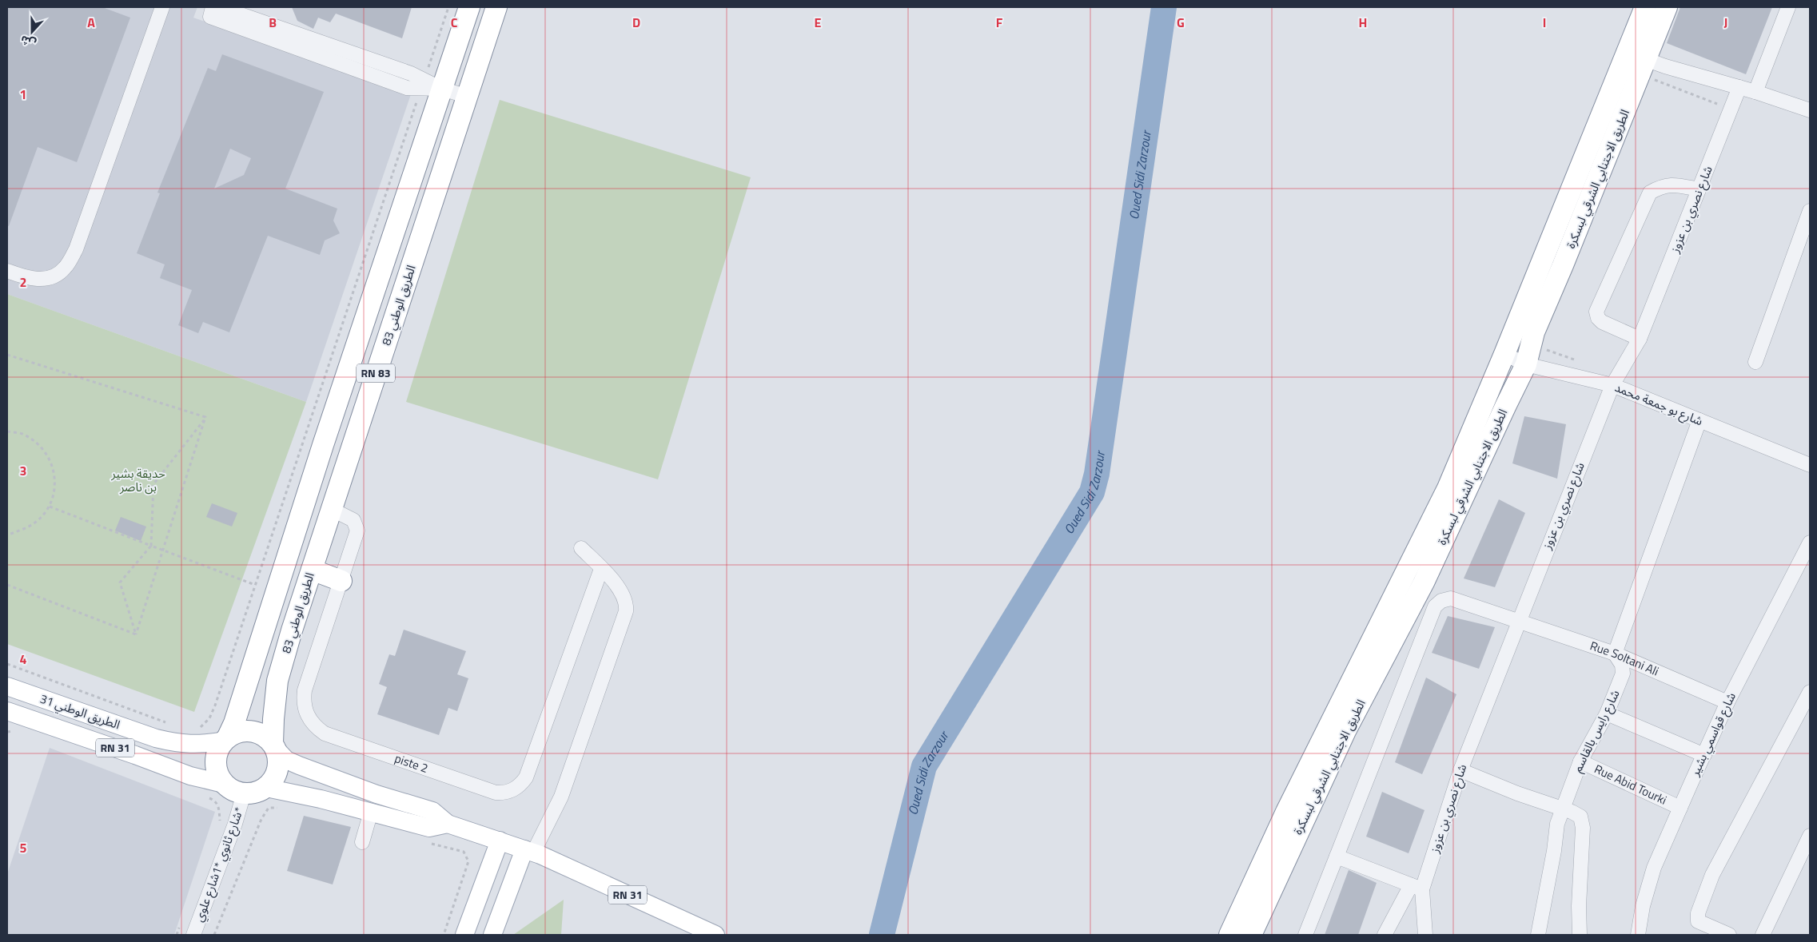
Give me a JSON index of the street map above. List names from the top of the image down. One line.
{"streets":{"highway":["الطريق الاجتنابي الشرقي لبسكرة","الطريق الوطني 83","RN 83"],"main road":["الطريق الوطني 31","RN 31"],"street":["شارع نصري بن عزوز","شارع بو جمعة محمد","Rue Soltani Ali","شارع رايس بالقاسم","شارع قواسمي بشير","piste 2","Rue Abid Tourki","شارع ثانوي *1شارع علوي*"]},"crossings":[["الطريق الاجتنابي الشرقي لبسكرة","شارع بو جمعة محمد"],["شارع نصري بن عزوز","شارع بو جمعة محمد"],["شارع نصري بن عزوز","Rue Soltani Ali"],["الطريق الوطني 83","RN 83"],["الطريق الوطني 83","الطريق الوطني 31"],["الطريق الوطني 83","RN 31"],["الطريق الوطني 83","piste 2"],["الطريق الوطني 83","شارع ثانوي *1شارع علوي*"],["RN 83","الطريق الوطني 31"],["RN 83","RN 31"],["RN 83","شارع ثانوي *1شارع علوي*"],["Rue Soltani Ali","شارع رايس بالقاسم"],["Rue Soltani Ali","شارع قواسمي بشير"],["الطريق الوطني 31","RN 31"],["الطريق الوطني 31","شارع ثانوي *1شارع علوي*"],["شارع رايس بالقاسم","Rue Abid Tourki"],["شارع قواسمي بشير","Rue Abid Tourki"],["RN 31","شارع ثانوي *1شارع علوي*"]],"water":["Oued Sidi Zarzour"],"parks":["حديقة بشير بن ناصر"],"north":"bottom","grid":{"columns":["A","B","C","D","E","F","G","H","I","J"],"rows":["1","2","3","4","5"]}}
